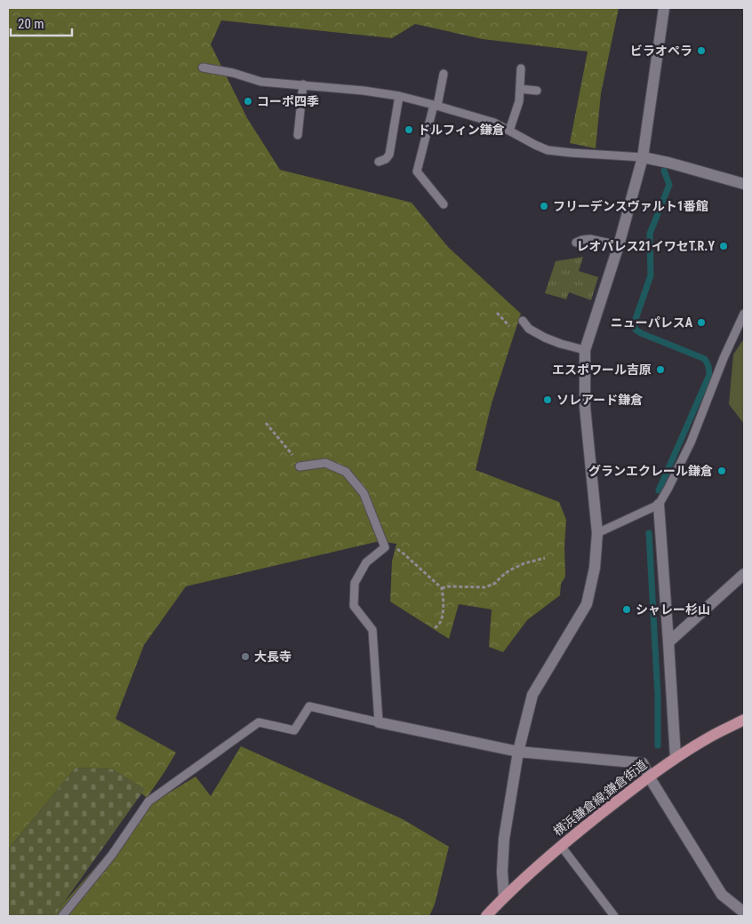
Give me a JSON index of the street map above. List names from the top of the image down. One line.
{"streets":{"main road":["横浜鎌倉線;鎌倉街道"]},"places":["ビラオペラ","コーポ四季","ドルフィン鎌倉","フリーデンスヴァルト1番館","レオパレス21イワセT.R.Y","ニューパレスA","エスポワール吉原","ソレアード鎌倉","グランエクレール鎌倉","シャレー杉山","大長寺"],"scale_bar":"20 m"}
